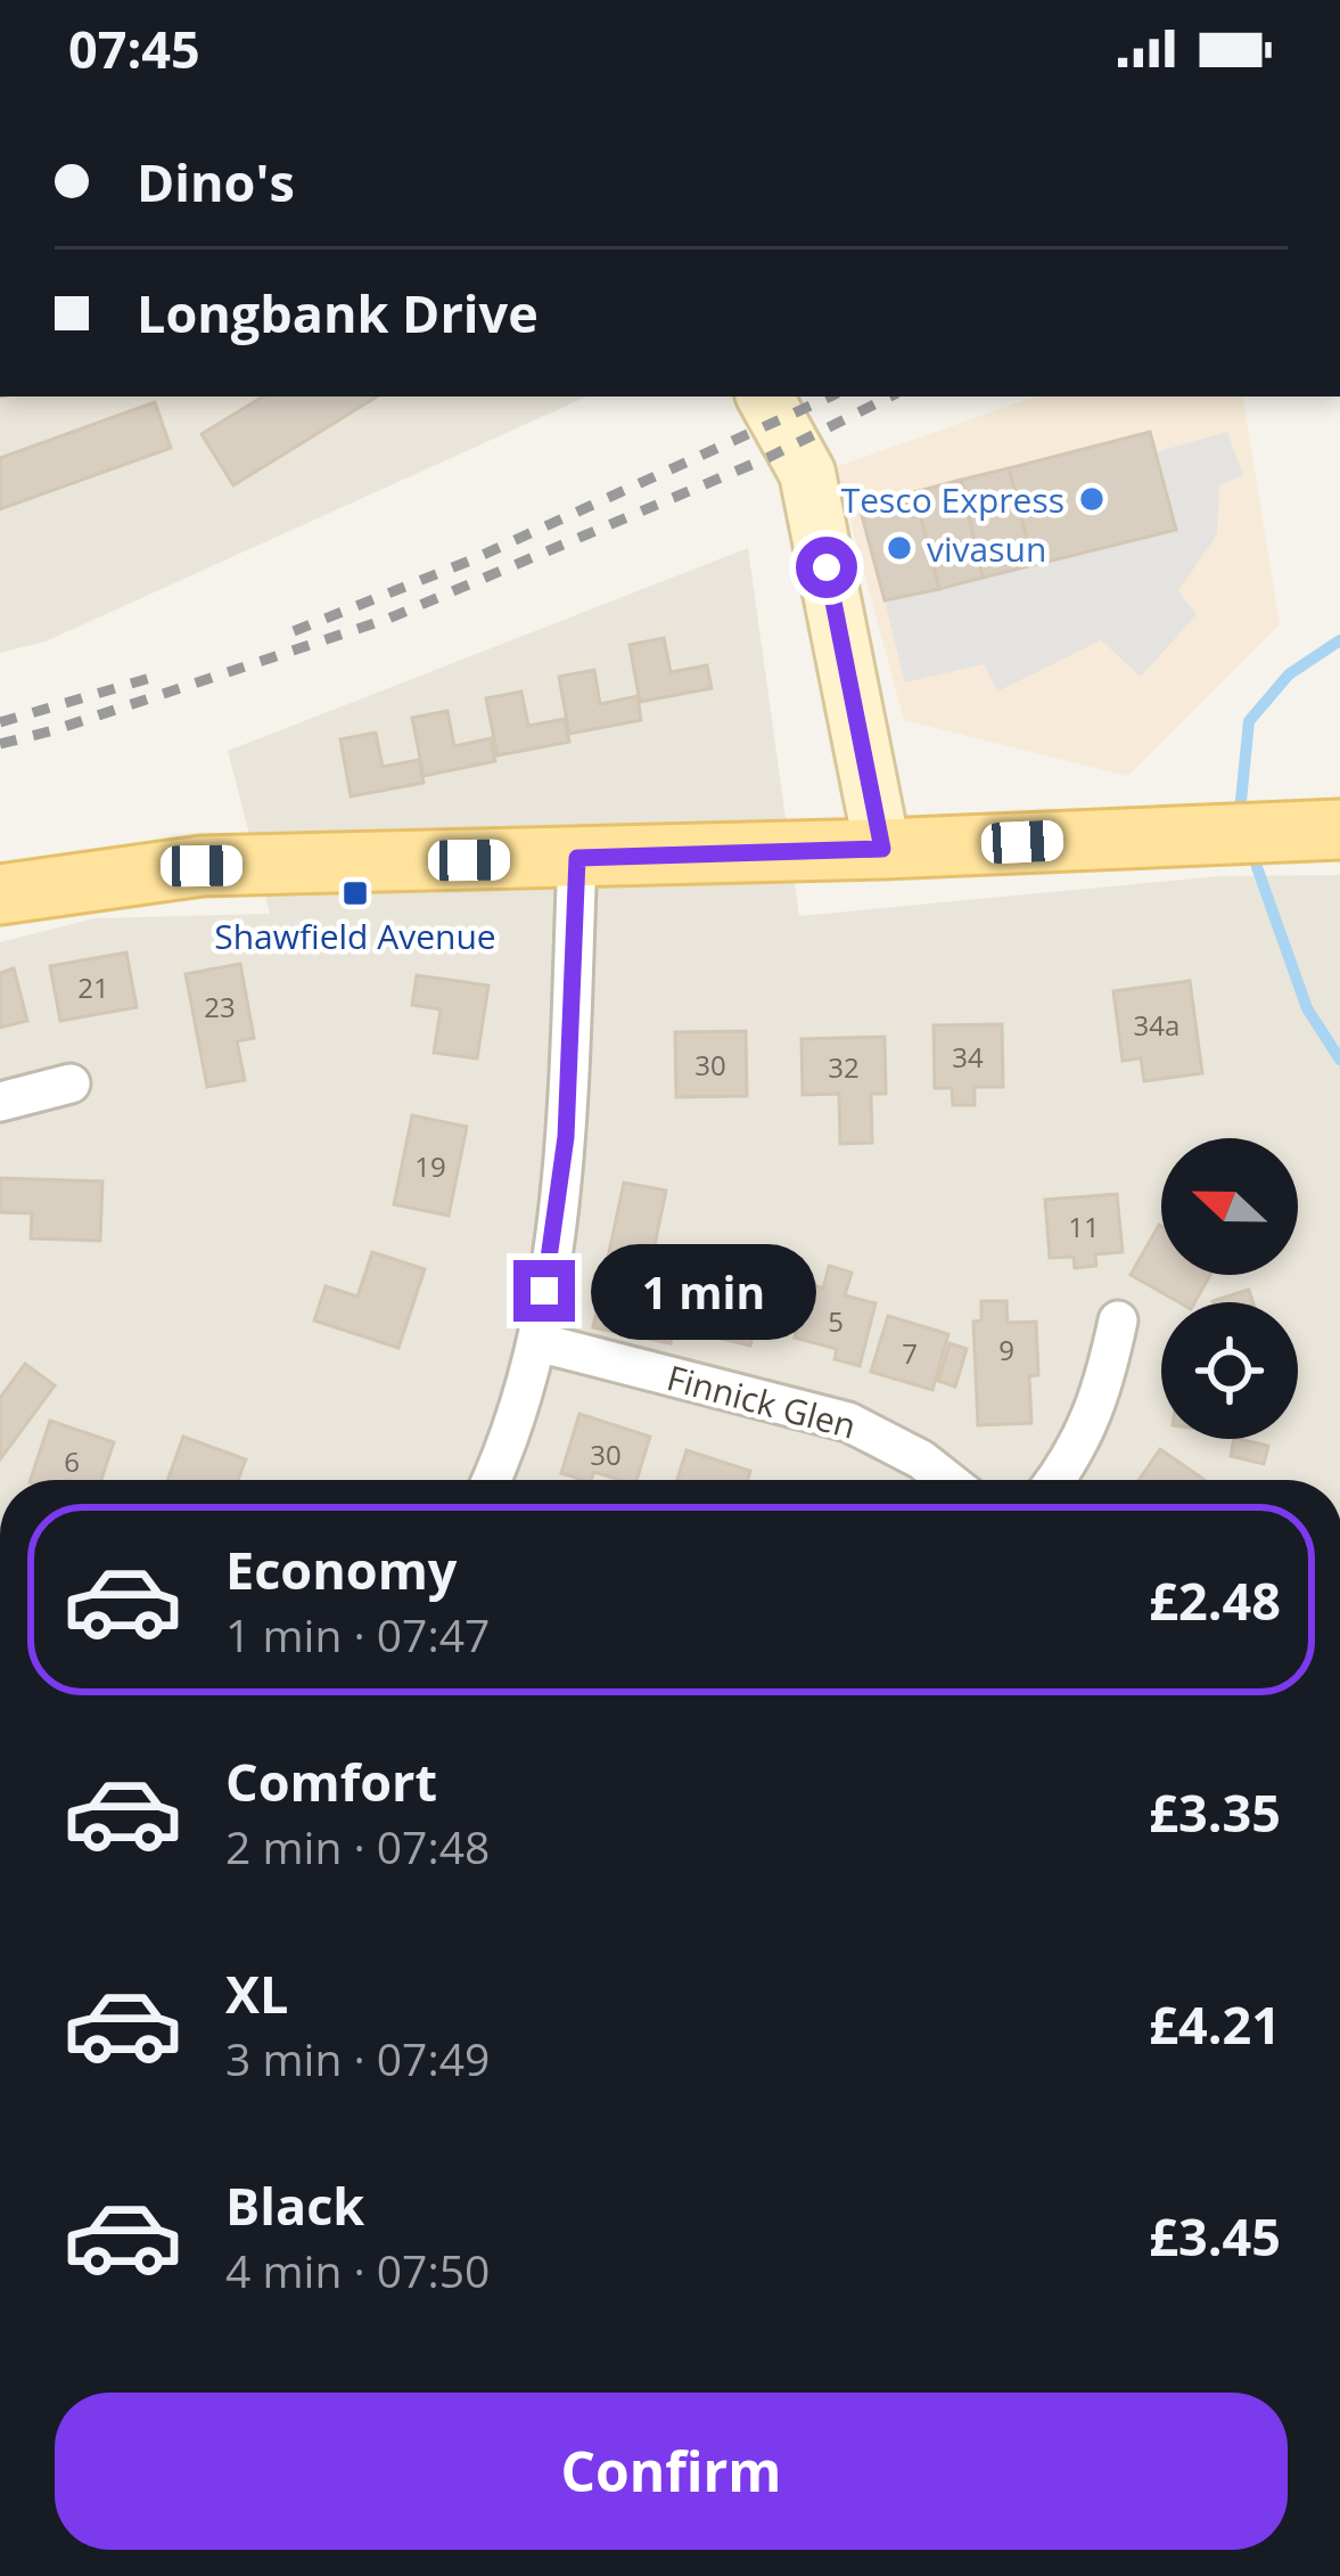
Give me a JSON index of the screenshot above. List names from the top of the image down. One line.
{"streets":{"street":["Finnick Glen"]},"places":{"other":["Tesco Express","vivasun"],"transit":["Shawfield Avenue"]},"house_numbers":["21","23","34a","34","30","32","19","11","5","9","7","30","6"],"north":"left","page":{"status":"07:45","banner":["Dino's","Longbank Drive"],"bubble":"1 min","list":[{"name":"Economy","note":"1 min · 07:47","value":"£2.48"},{"name":"Comfort","note":"2 min · 07:48","value":"£3.35"},{"name":"XL","note":"3 min · 07:49","value":"£4.21"},{"name":"Black","note":"4 min · 07:50","value":"£3.45"}],"buttons":"Confirm"}}
